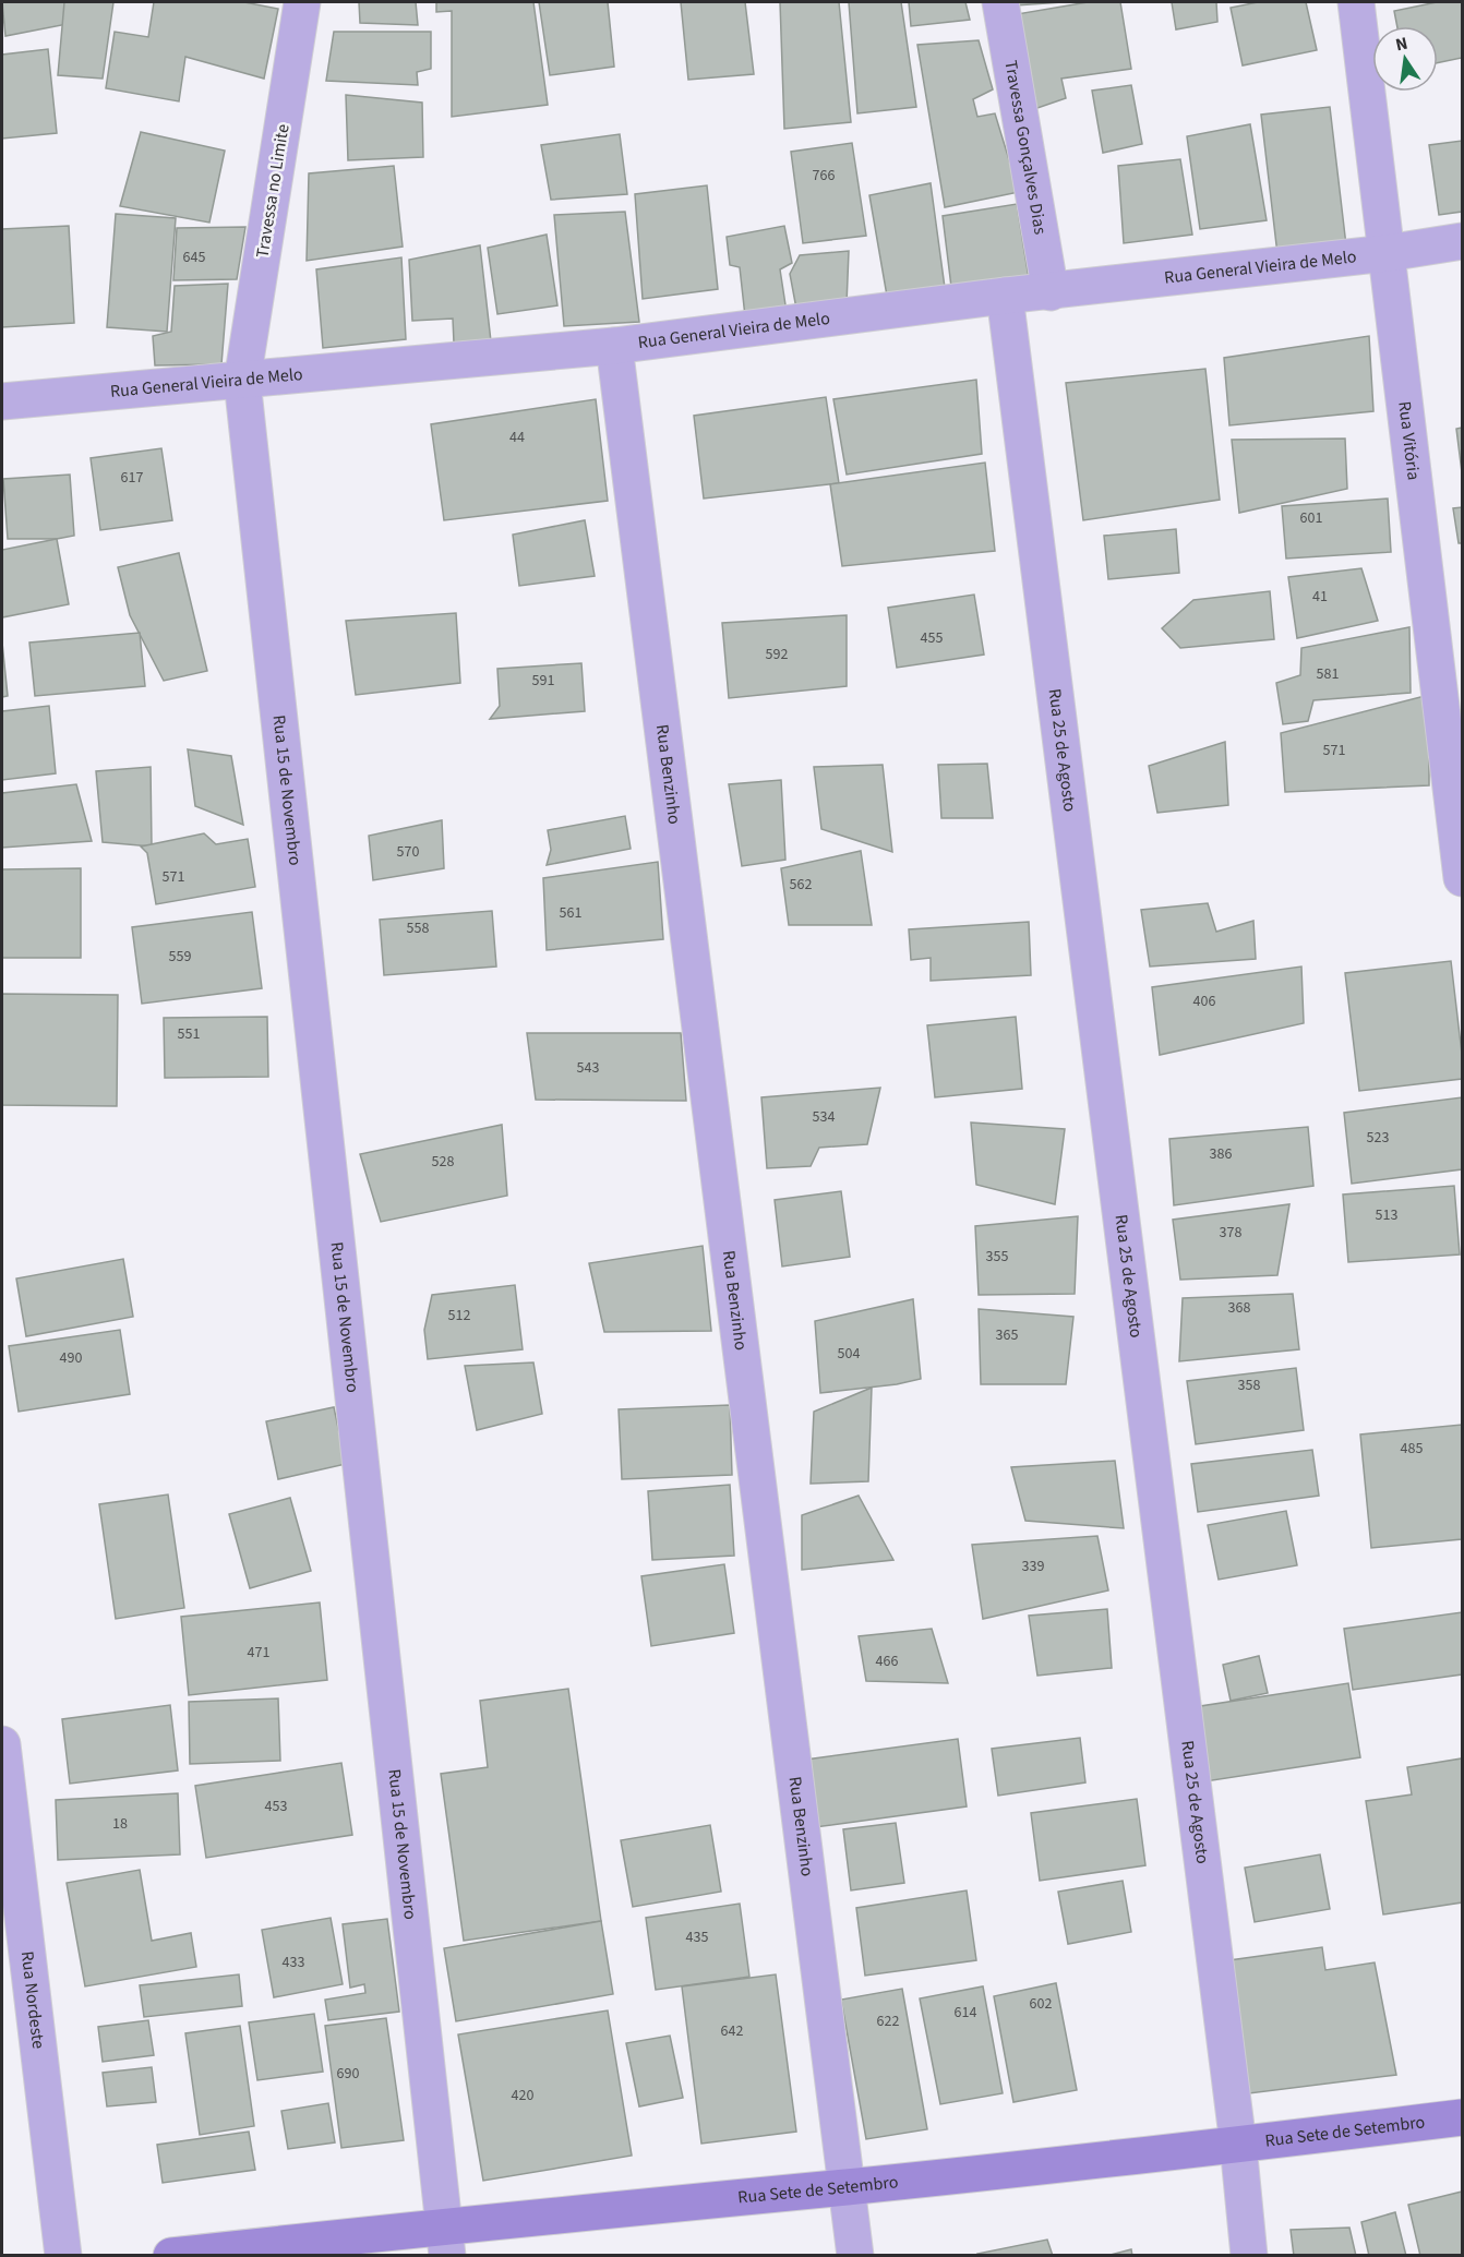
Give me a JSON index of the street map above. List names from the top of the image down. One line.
{"streets":{"street":["Travessa Gonçalves Dias","Travessa no Limite","Rua General Vieira de Melo","Rua Vitória","Rua 25 de Agosto","Rua Benzinho","Rua 15 de Novembro","Rua Nordeste","Rua Sete de Setembro"]},"crossings":[["Travessa Gonçalves Dias","Rua General Vieira de Melo"],["Travessa no Limite","Rua General Vieira de Melo"],["Travessa no Limite","Rua 15 de Novembro"],["Rua General Vieira de Melo","Rua Vitória"],["Rua General Vieira de Melo","Rua 25 de Agosto"],["Rua General Vieira de Melo","Rua Benzinho"],["Rua General Vieira de Melo","Rua 15 de Novembro"],["Rua 25 de Agosto","Rua Sete de Setembro"],["Rua Benzinho","Rua Sete de Setembro"],["Rua 15 de Novembro","Rua Sete de Setembro"]],"house_numbers":["766","645","44","617","601","41","455","592","581","591","571","570","571","562","561","558","559","406","551","543","534","523","386","528","513","378","355","368","512","365","504","490","358","485","339","471","466","453","18","435","433","602","614","622","642","690","420"],"north":"top"}
